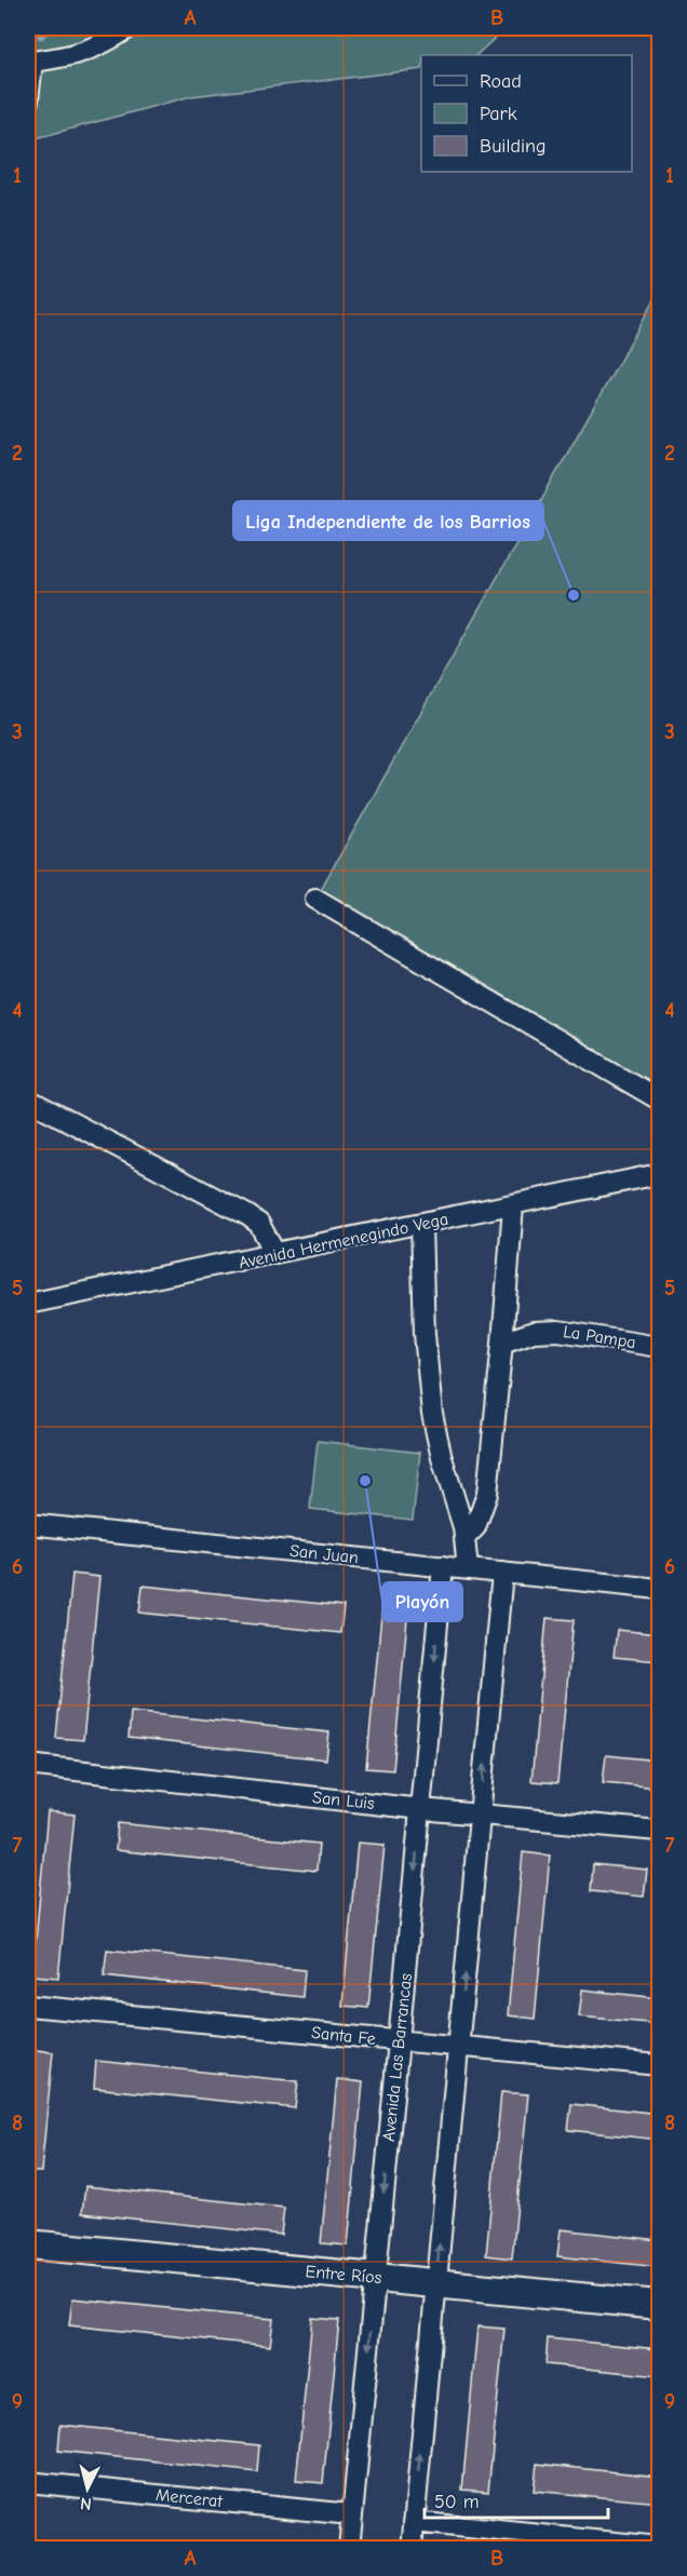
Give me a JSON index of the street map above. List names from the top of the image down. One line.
{"streets":{"street":["Avenida Hermenegindo Vega","La Pampa","San Juan","San Luis","Santa Fe","Avenida Las Barrancas","Entre Ríos","Mercerat"]},"crossings":[["San Juan","Avenida Las Barrancas"],["San Luis","Avenida Las Barrancas"],["Santa Fe","Avenida Las Barrancas"],["Avenida Las Barrancas","Entre Ríos"],["Avenida Las Barrancas","Mercerat"]],"places":["Liga Independiente de los Barrios","Playón"],"legend":["Road","Park","Building"],"scale_bar":"50 m","north":"bottom","grid":{"columns":["A","B"],"rows":["1","2","3","4","5","6","7","8","9"]}}
